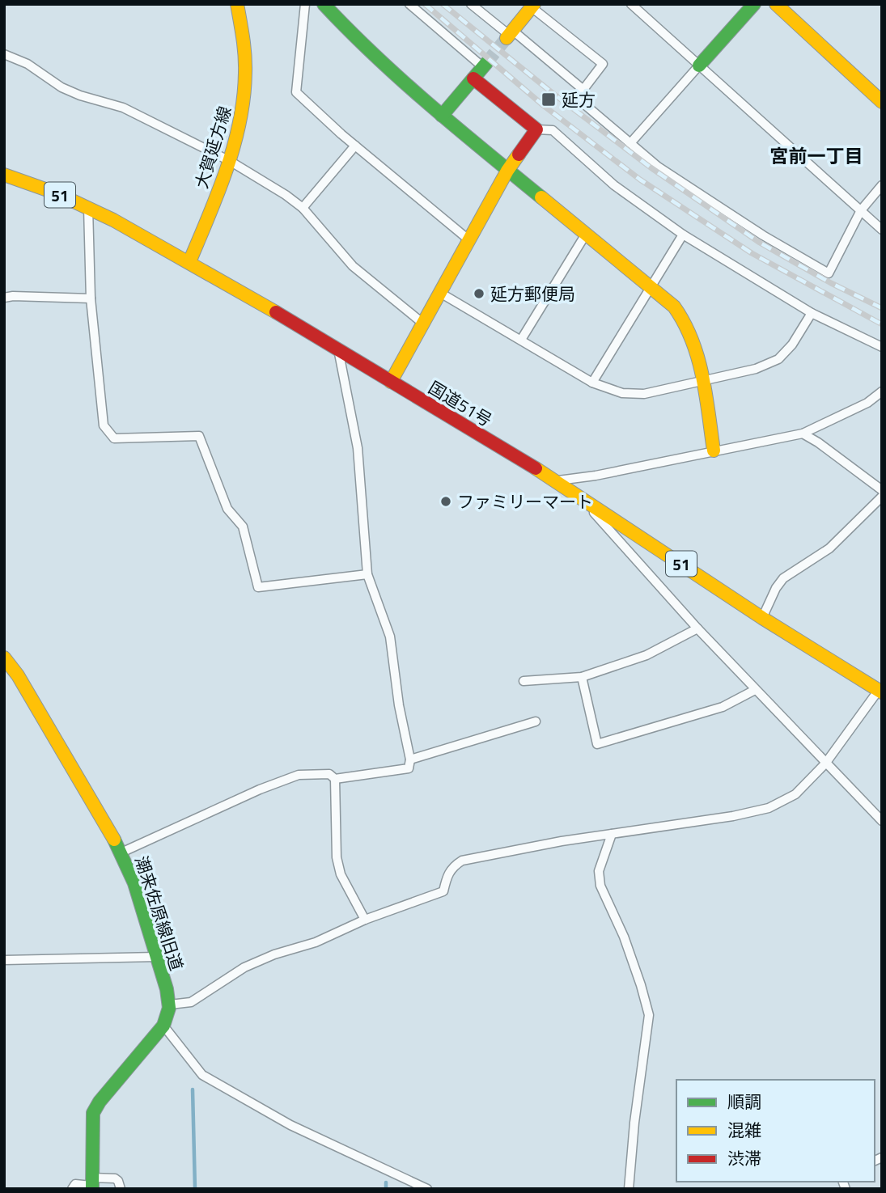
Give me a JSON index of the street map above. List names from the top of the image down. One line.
{"streets":{"main road":["大賀延方線","51","国道51号","潮来佐原線旧道"]},"crossings":[["大賀延方線","国道51号"]],"districts":["宮前一丁目"],"places":{"transit":["延方"],"other":["延方郵便局","ファミリーマート"]},"legend":["順調","混雑","渋滞"]}
